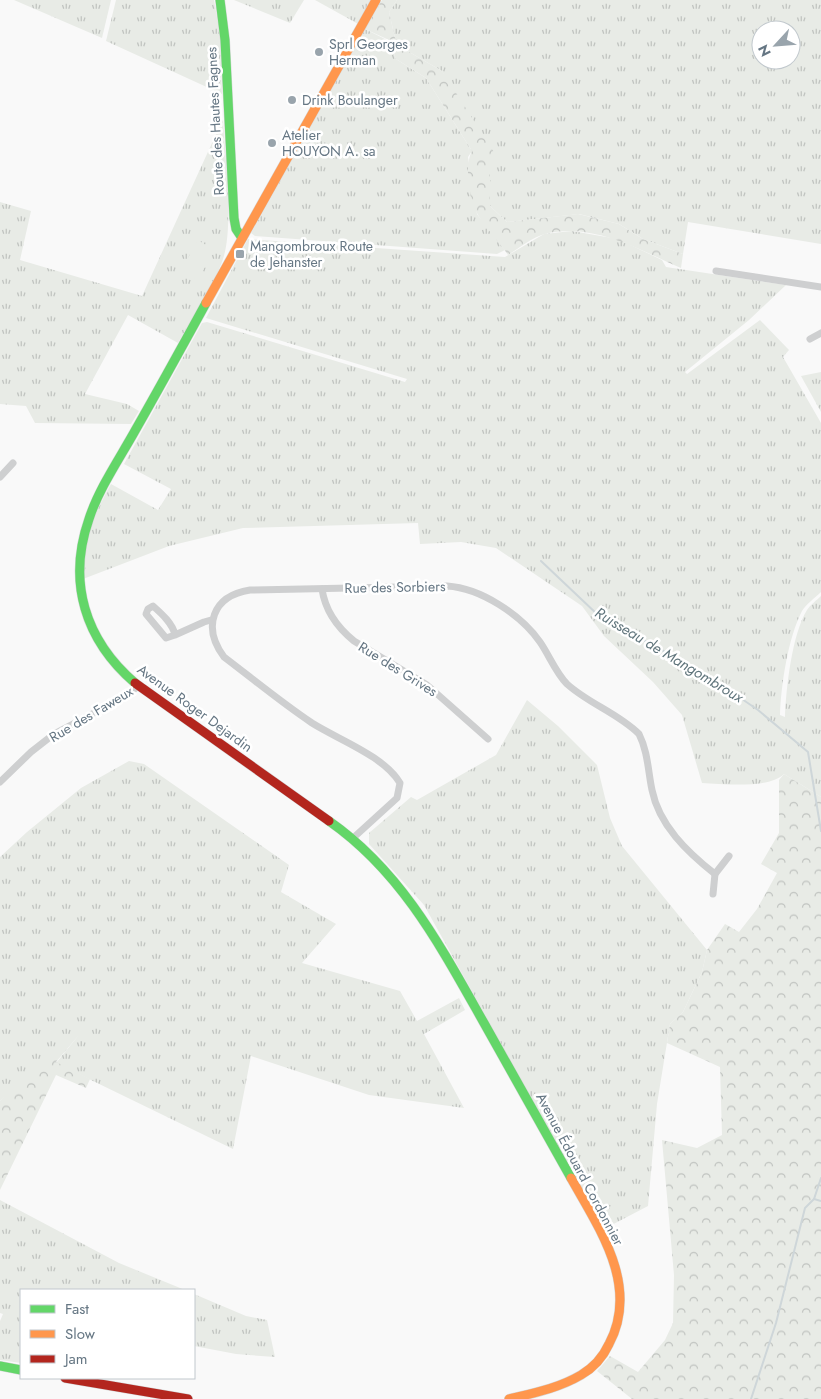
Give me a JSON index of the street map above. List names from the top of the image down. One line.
{"streets":{"main road":["Route des Hautes Fagnes","Avenue Roger Dejardin","Avenue Édouard Cordonnier"],"street":["Rue des Sorbiers","Rue des Grives","Rue des Faweux"]},"crossings":[["Route des Hautes Fagnes","Avenue Roger Dejardin"],["Rue des Sorbiers","Rue des Grives"],["Avenue Roger Dejardin","Rue des Faweux"],["Avenue Roger Dejardin","Avenue Édouard Cordonnier"]],"water":["Ruisseau de Mangombroux"],"places":{"other":["Sprl Georges Herman","Drink Boulanger","Atelier HOUYON A. sa"],"transit":["Mangombroux Route de Jehanster"]},"legend":["Fast","Slow","Jam"],"north":"bottom left"}
